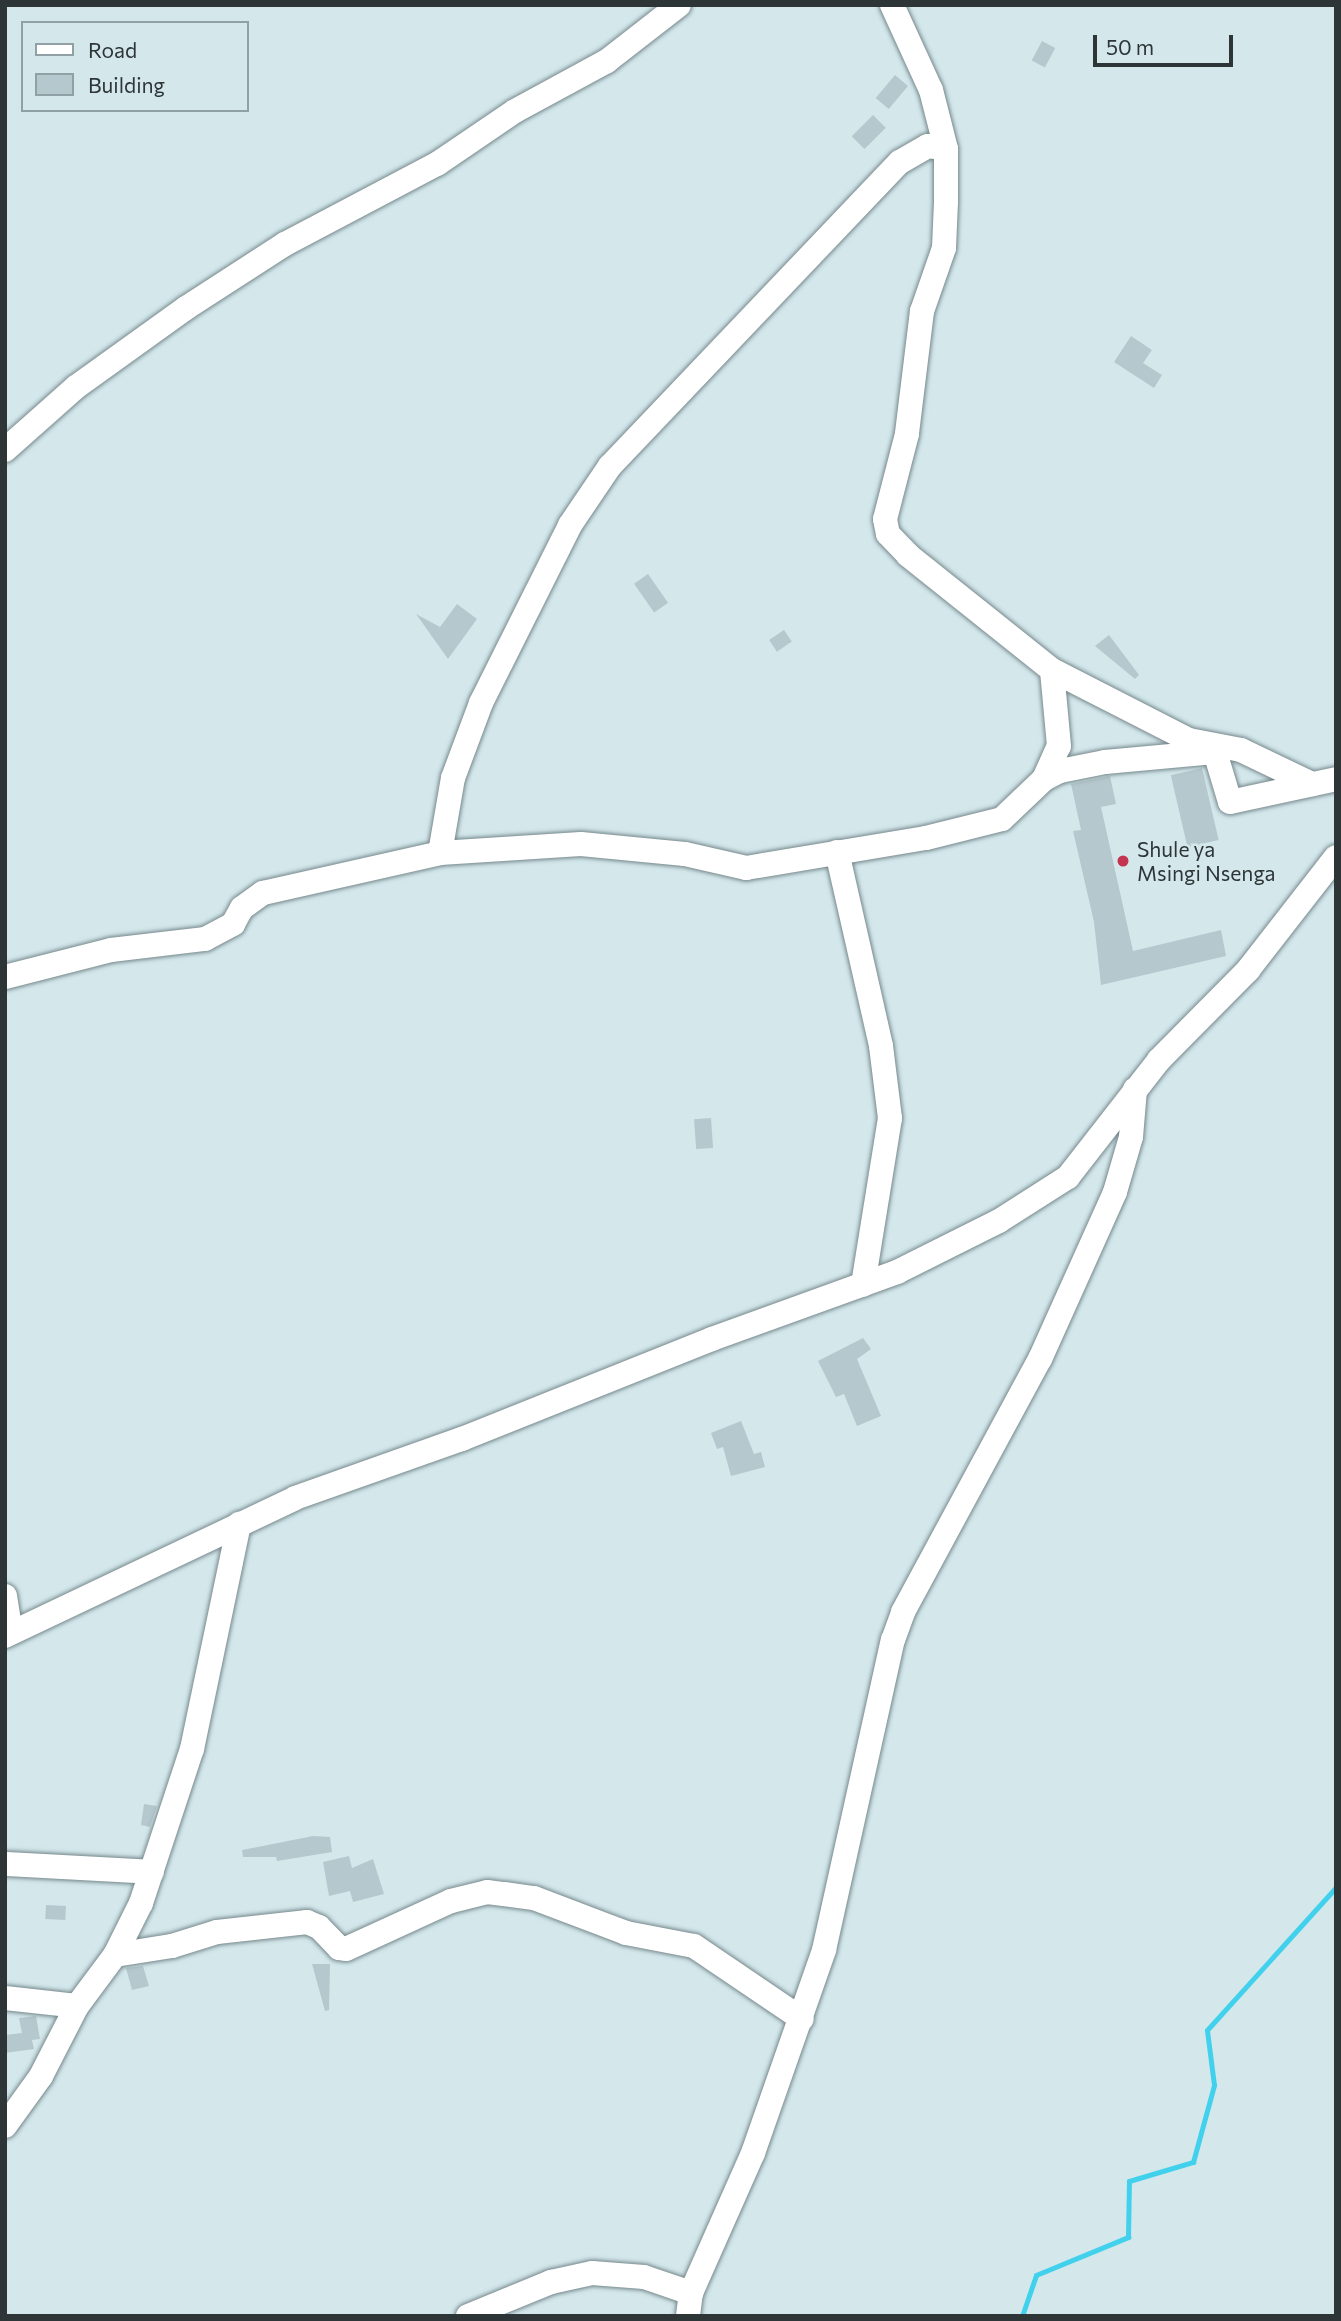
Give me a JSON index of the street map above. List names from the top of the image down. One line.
{"places":["Shule ya Msingi Nsenga"],"legend":["Road","Building"],"scale_bar":"50 m"}
